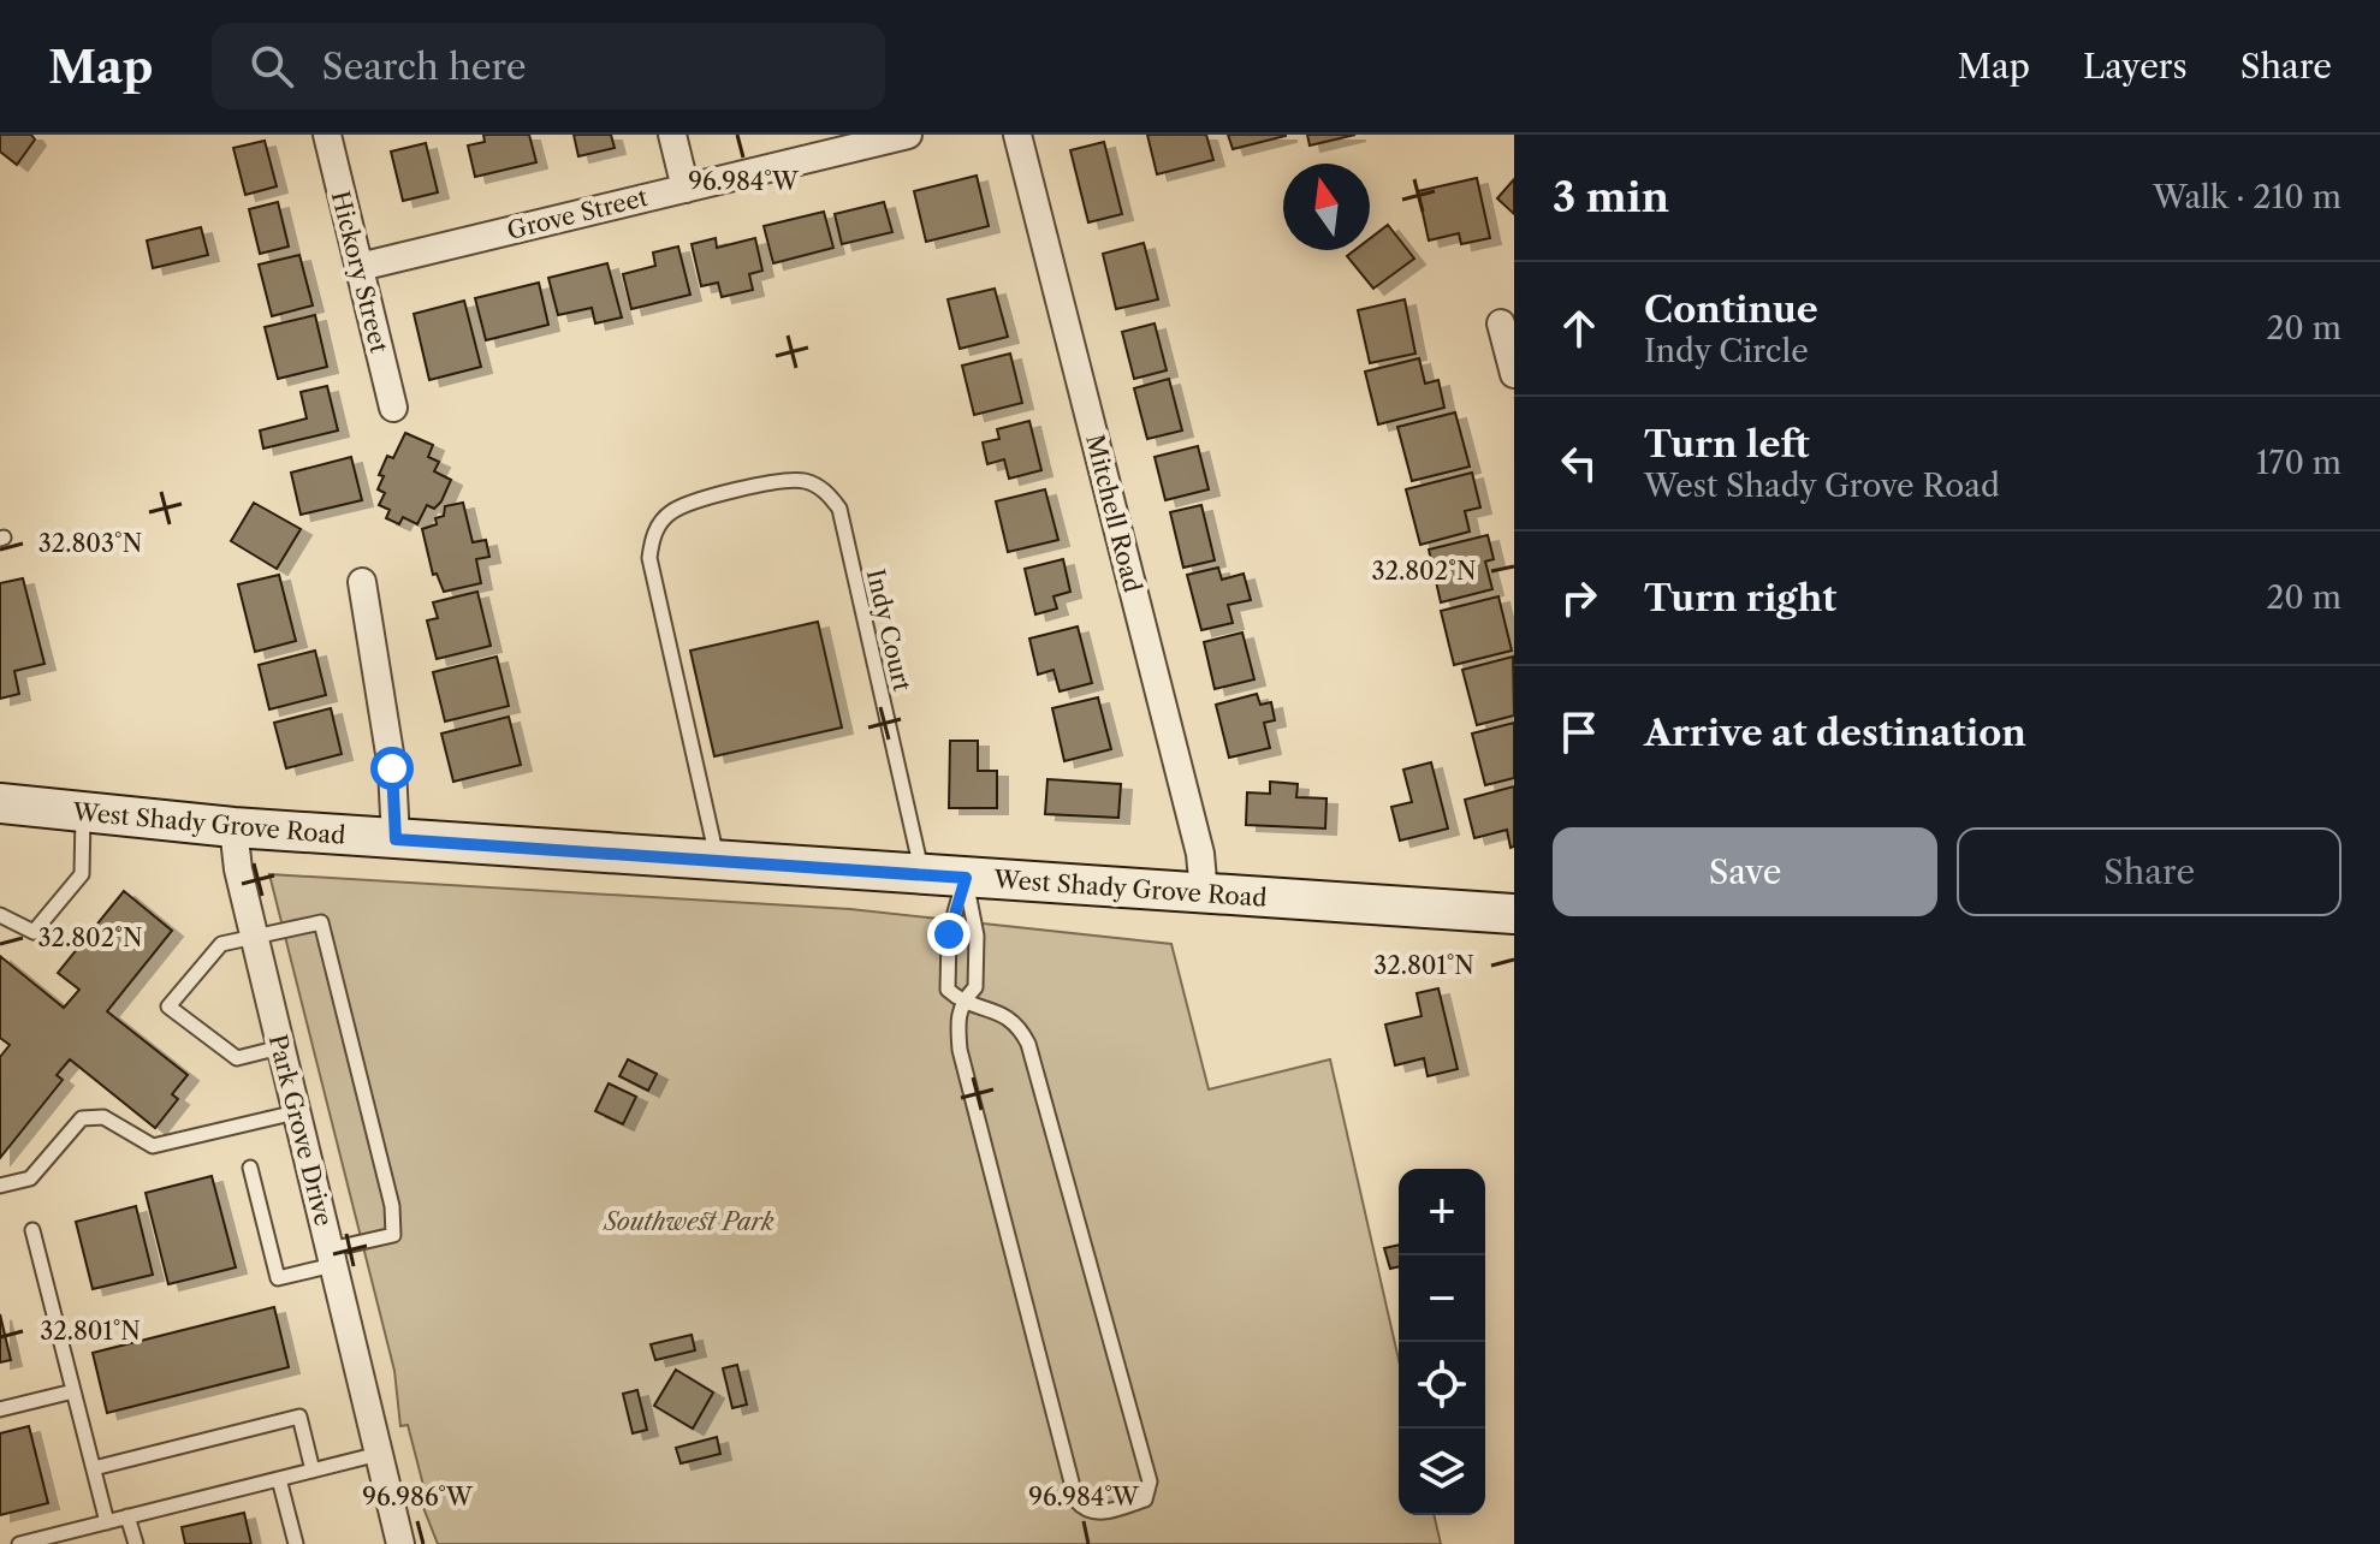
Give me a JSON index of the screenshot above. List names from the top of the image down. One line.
{"streets":{"main road":["West Shady Grove Road"],"street":["Grove Street","Hickory Street","Mitchell Road","Park Grove Drive"],"lane":["Indy Court"]},"crossings":[["Grove Street","Hickory Street"],["Mitchell Road","West Shady Grove Road"],["Indy Court","West Shady Grove Road"],["West Shady Grove Road","Park Grove Drive"]],"parks":["Southwest Park"],"north":"top","page":{"header":"Map","search":"Search here","nav":["Map","Layers","Share"],"heading":["3 min","Walk · 210 m"],"list":[["Continue","Indy Circle","20 m"],["Turn left","West Shady Grove Road","170 m"],["Turn right","20 m"],"Arrive at destination"],"buttons":["Save","Share"],"map_buttons":["+","−"]},"coordinates":["96.984°W","32.803°N","32.802°N","32.801°N","96.986°W"]}
